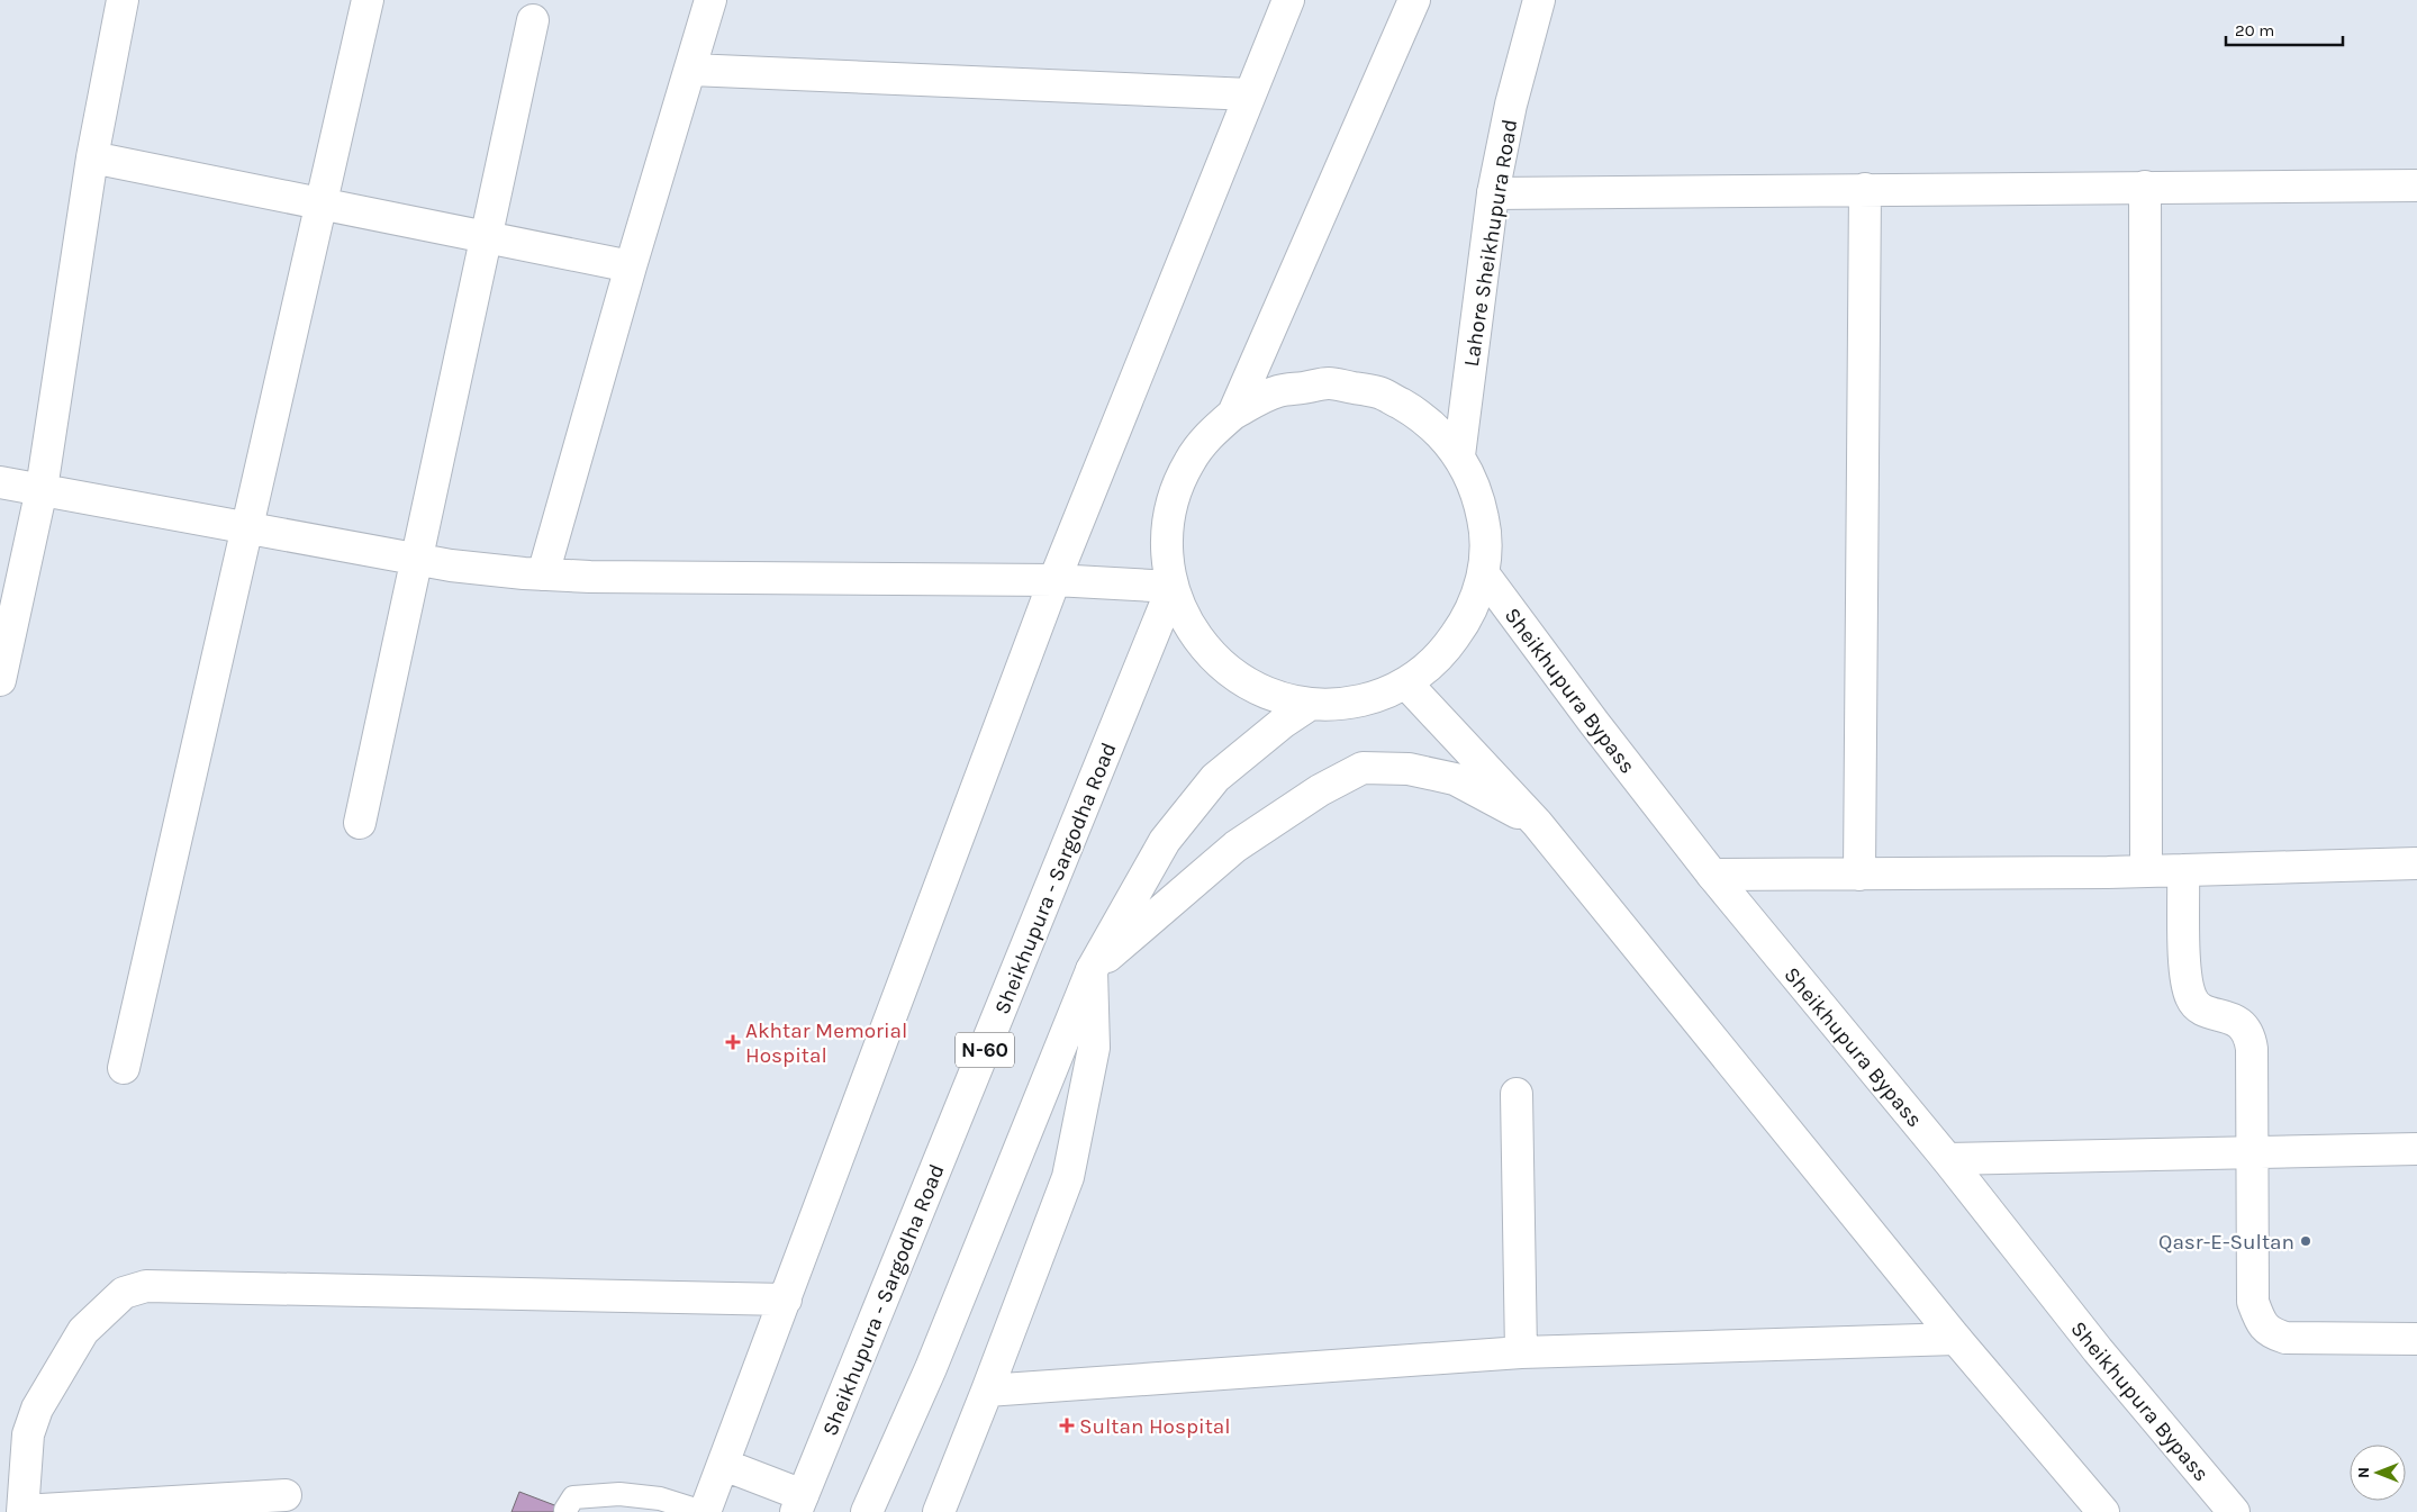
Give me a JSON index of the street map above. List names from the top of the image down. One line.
{"streets":{"main road":["Lahore Sheikhupura Road","Sheikhupura Bypass","Sheikhupura - Sargodha Road","N-60"]},"places":{"health":["Akhtar Memorial Hospital","Sultan Hospital"],"other":["Qasr-E-Sultan"]},"scale_bar":"20 m","north":"left"}
